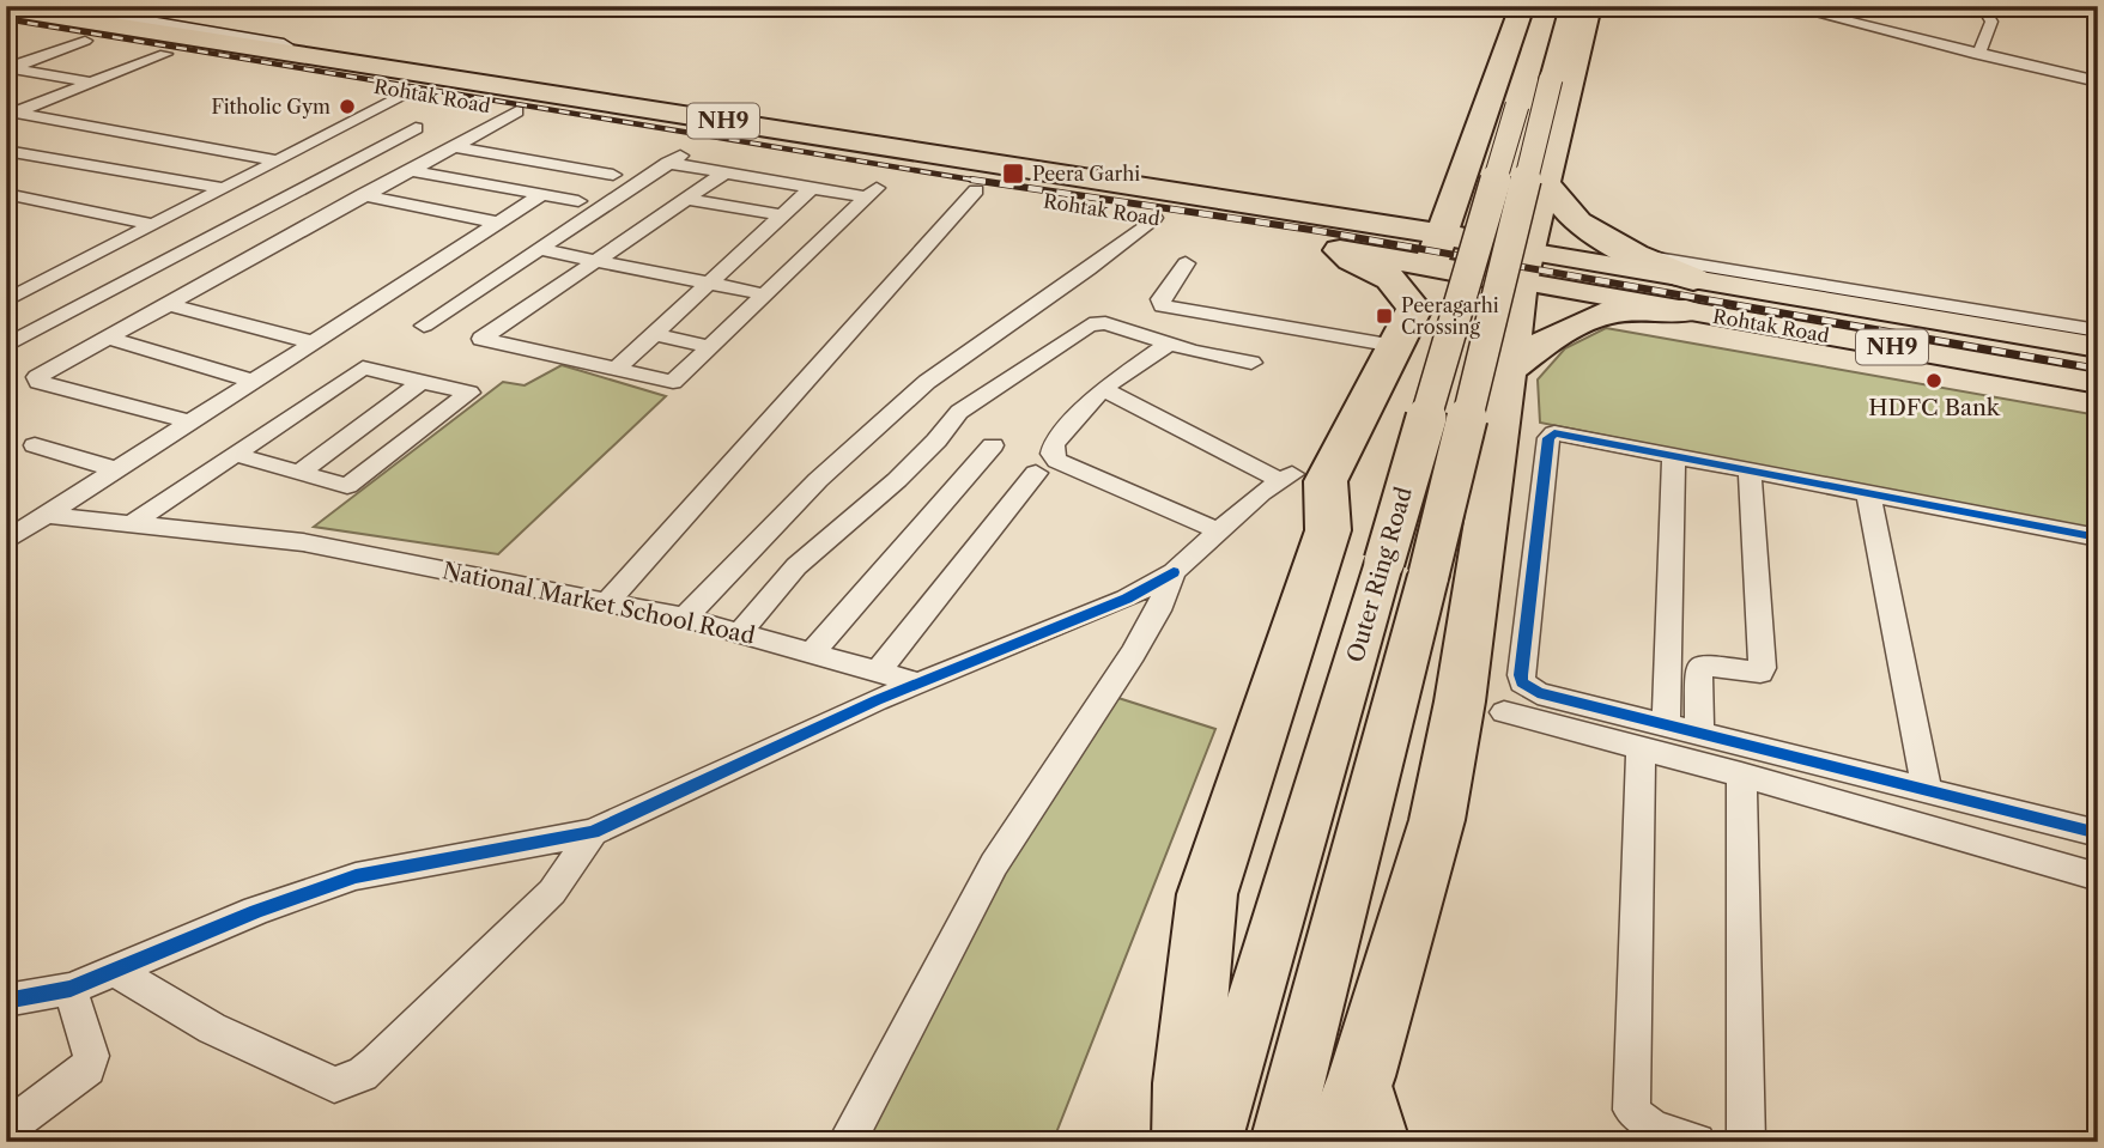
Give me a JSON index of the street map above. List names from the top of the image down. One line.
{"streets":{"highway":["Rohtak Road","NH9"],"main road":["Outer Ring Road"],"street":["National Market School Road"]},"places":{"other":["Fitholic Gym","HDFC Bank"],"transit":["Peera Garhi","Peeragarhi Crossing"]}}
